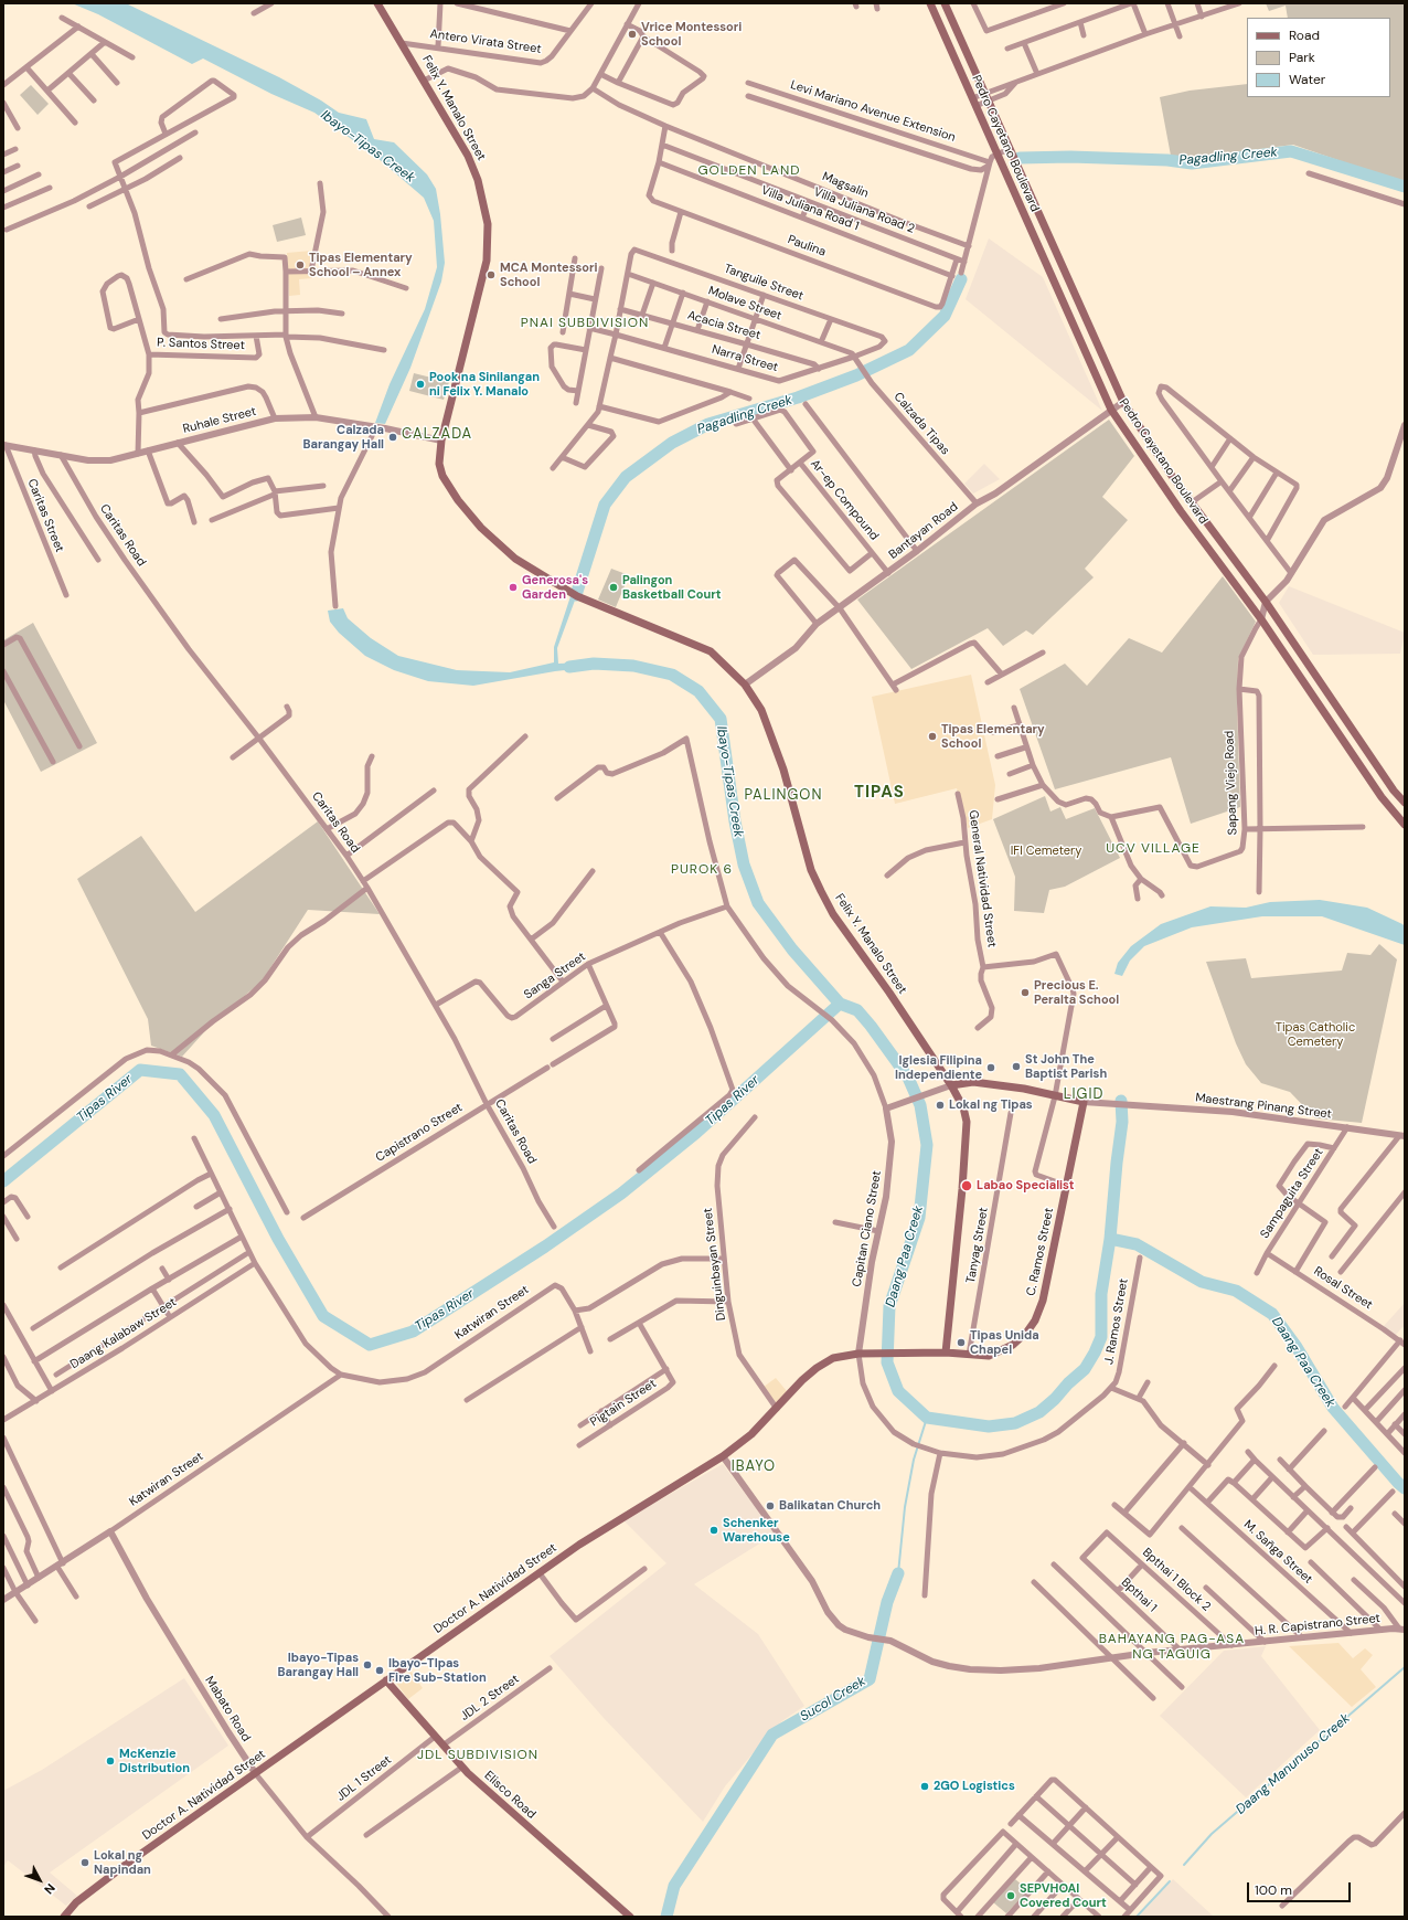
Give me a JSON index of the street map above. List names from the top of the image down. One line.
{"streets":{"main road":["Felix Y. Manalo Street","Pedro Cayetano Boulevard","C. Ramos Street","Doctor A. Natividad Street","Elisco Road"],"street":["Antero Virata Street","Levi Mariano Avenue Extension","Magsalin","Villa Juliana Road 1","Villa Juliana Road 2","Paulina","Tanguile Street","Molave Street","Acacia Street","P. Santos Street","Narra Street","Ruhale Street","Calzada Tipas","Ar-ep Compound","Caritas Street","Bantayan Road","Caritas Road","Sapang Viejo Road","General Natividad Street","Sanga Street","Maestrang Pinang Street","Capistrano Street","Sampaguita Street","Capitan Ciano Street","Tanyag Street","Dinguinbayan Street","Rosal Street","Katwiran Street","J. Ramos Street","Daang Kalabaw Street","Pigtain Street","M. Sañga Street","Bpthai 1 Block 2","Bpthai 1","H. R. Capistrano Street","JDL 2 Street","Mabato Road","JDL 1 Street"]},"crossings":[["Antero Virata Street","Felix Y. Manalo Street"],["Felix Y. Manalo Street","Ruhale Street"],["Felix Y. Manalo Street","Bantayan Road"],["Felix Y. Manalo Street","Doctor A. Natividad Street"],["Pedro Cayetano Boulevard","Bantayan Road"],["Pedro Cayetano Boulevard","Sapang Viejo Road"],["Villa Juliana Road 1","Paulina"],["Villa Juliana Road 2","Paulina"],["Tanguile Street","Molave Street"],["Tanguile Street","Narra Street"],["Molave Street","Narra Street"],["Molave Street","Calzada Tipas"],["Acacia Street","Narra Street"],["Narra Street","Calzada Tipas"],["Ruhale Street","Caritas Street"],["Ruhale Street","Caritas Road"],["Calzada Tipas","Bantayan Road"],["Ar-ep Compound","Bantayan Road"],["Caritas Road","Sanga Street"],["Caritas Road","Capistrano Street"],["Sanga Street","Capistrano Street"],["Maestrang Pinang Street","Sampaguita Street"],["Maestrang Pinang Street","C. Ramos Street"],["Sampaguita Street","Rosal Street"],["Capitan Ciano Street","J. Ramos Street"],["Capitan Ciano Street","Doctor A. Natividad Street"],["Tanyag Street","C. Ramos Street"],["Tanyag Street","Doctor A. Natividad Street"],["C. Ramos Street","Doctor A. Natividad Street"],["Dinguinbayan Street","Doctor A. Natividad Street"],["Katwiran Street","Daang Kalabaw Street"],["Katwiran Street","Mabato Road"],["J. Ramos Street","Doctor A. Natividad Street"],["M. Sañga Street","H. R. Capistrano Street"],["Bpthai 1 Block 2","Bpthai 1"],["Bpthai 1 Block 2","H. R. Capistrano Street"],["Doctor A. Natividad Street","H. R. Capistrano Street"],["Doctor A. Natividad Street","Mabato Road"],["Doctor A. Natividad Street","Elisco Road"],["Bpthai 1","H. R. Capistrano Street"],["JDL 2 Street","Elisco Road"],["Mabato Road","JDL 1 Street"],["JDL 1 Street","Elisco Road"]],"districts":["GOLDEN LAND","PNAI SUBDIVISION","CALZADA","TIPAS","PALINGON","UCV VILLAGE","PUROK 6","LIGID","IBAYO","BAHAYANG PAG-ASA NG TAGUIG","JDL SUBDIVISION"],"water":["Ibayo-Tipas Creek","Pagadling Creek","Tipas River","Daang Paa Creek","Sucol Creek","Daang Manunuso Creek"],"parks":["IFI Cemetery","Tipas Catholic Cemetery"],"places":["Vrice Montessori School","Tipas Elementary School – Annex","MCA Montessori School","Pook na Sinilangan ni Felix Y. Manalo","Calzada Barangay Hall","Generosa's Garden","Palingon Basketball Court","Tipas Elementary School","Precious E. Peralta School","St John The Baptist Parish","Iglesia Filipina Independiente","Lokal ng Tipas","Labao Specialist","Tipas Unida Chapel","Balikatan Church","Schenker Warehouse","Ibayo-Tipas Barangay Hall","Ibayo-TIpas Fire Sub-Station","McKenzie Distribution","2GO Logistics","Lokal ng Napindan","SEPVHOAI Covered Court"],"legend":["Road","Park","Water"],"scale_bar":"100 m","north":"bottom right"}
